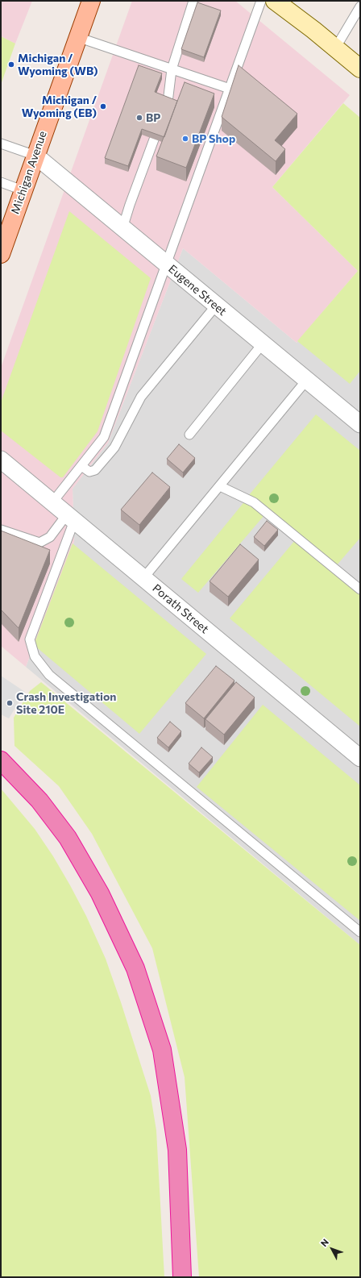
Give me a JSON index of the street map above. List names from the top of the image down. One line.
{"streets":{"main road":["Michigan Avenue"],"street":["Eugene Street","Porath Street"]},"crossings":[["Michigan Avenue","Eugene Street"]],"places":["Michigan / Wyoming (WB)","Michigan / Wyoming (EB)","BP","BP Shop","Crash Investigation Site 210E"],"north":"top left"}
